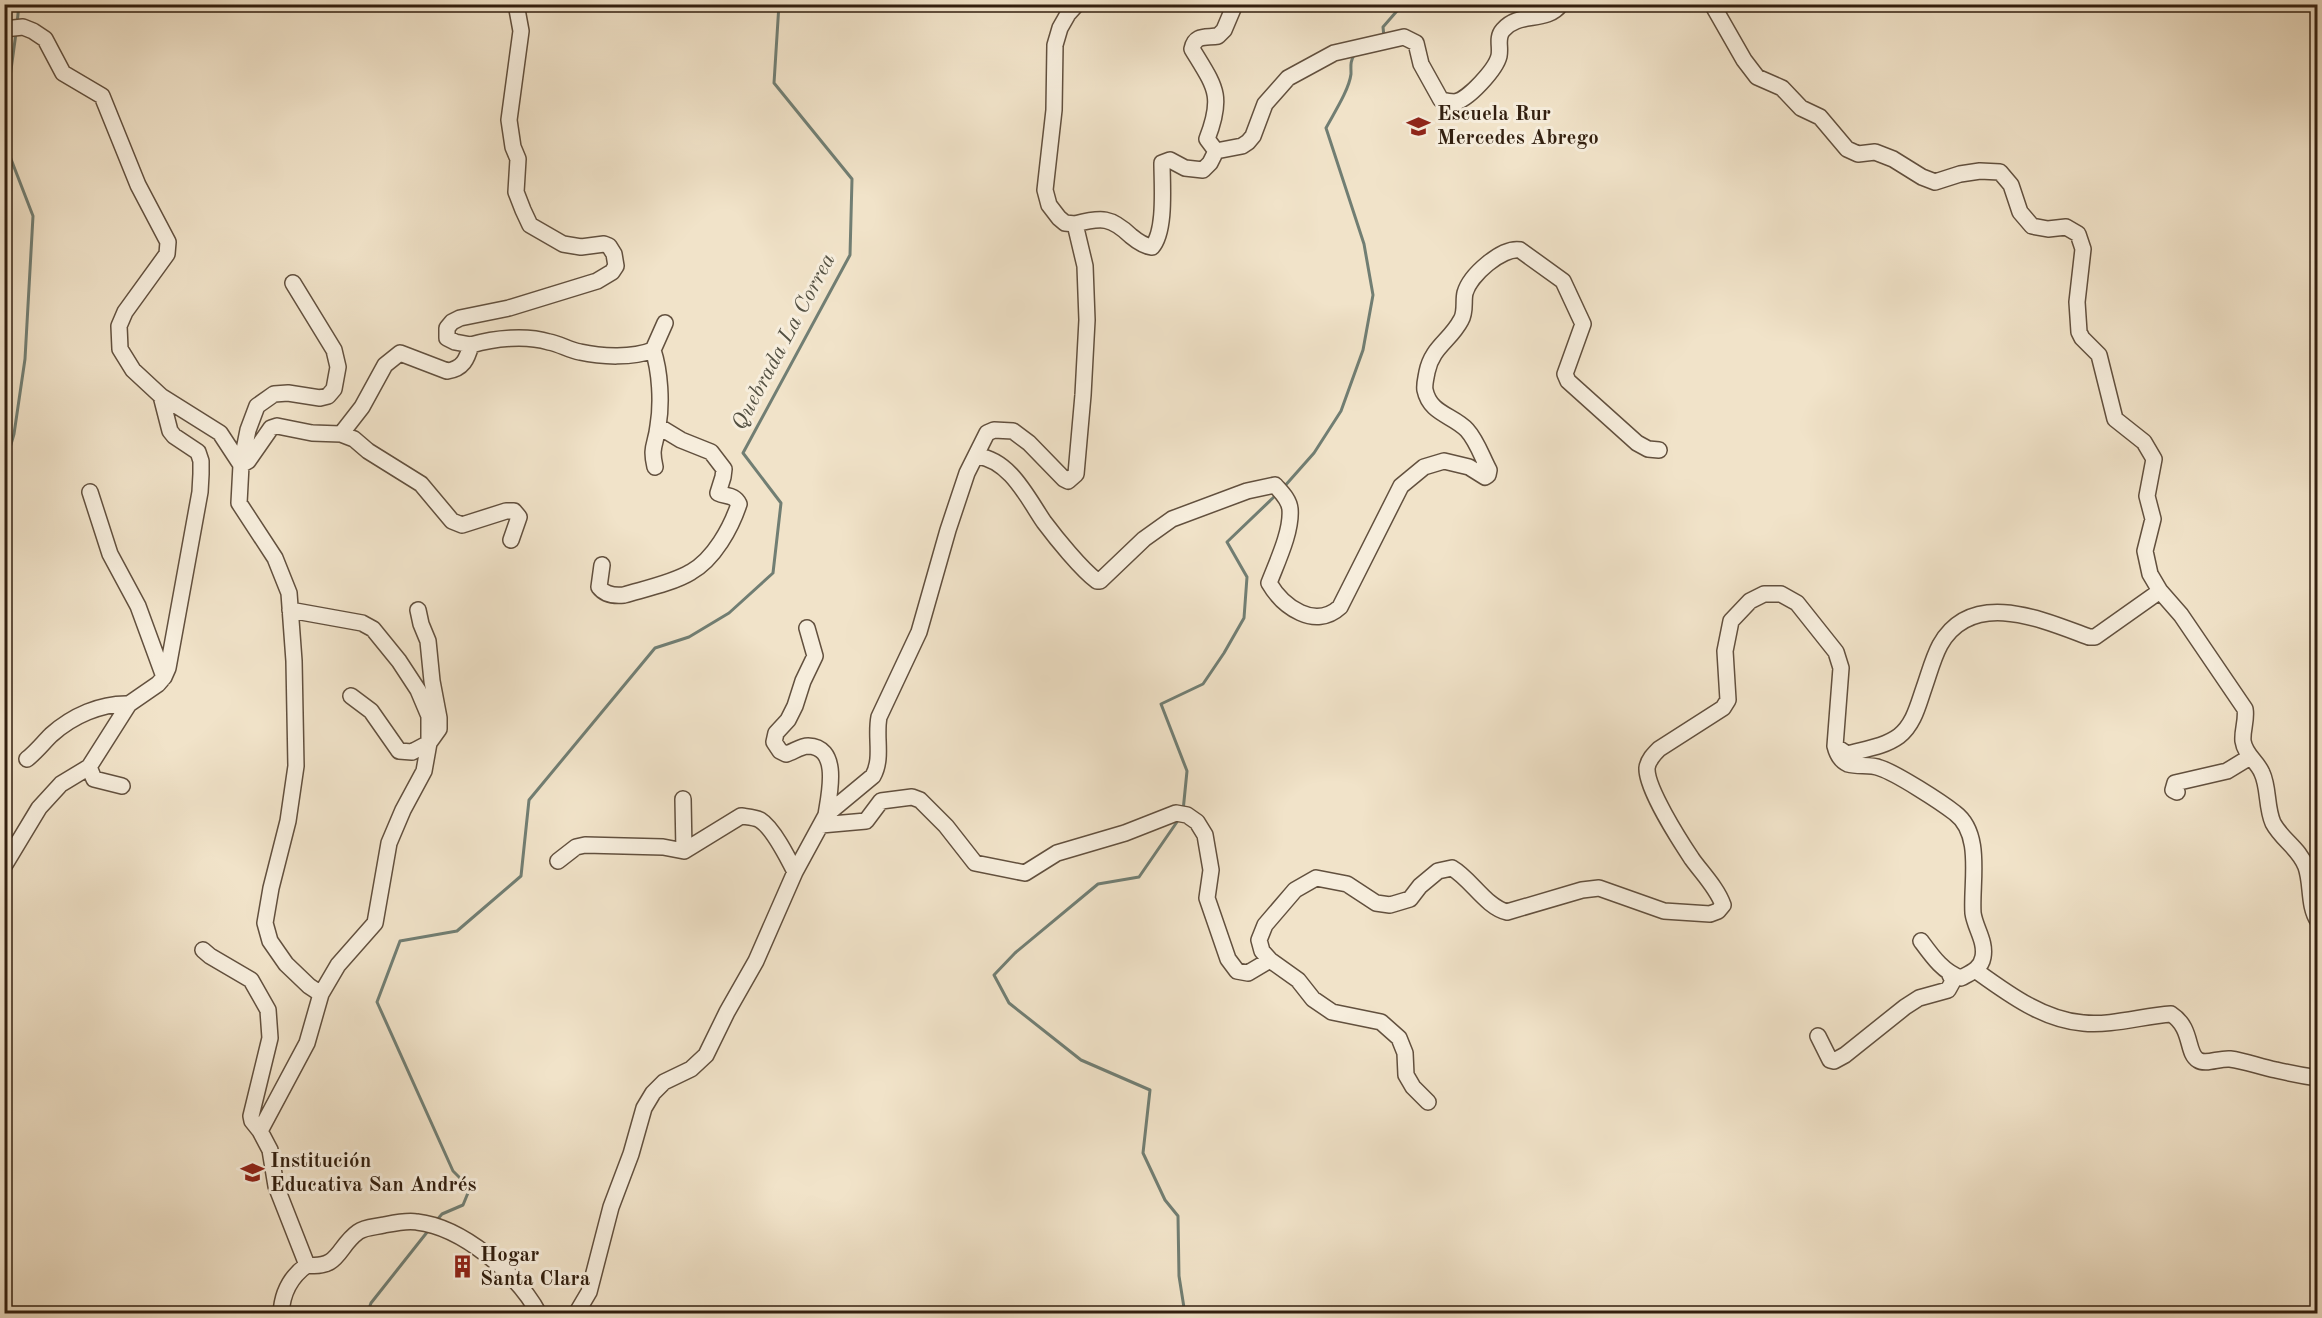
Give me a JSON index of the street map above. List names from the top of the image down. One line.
{"water":["Quebrada La Correa"],"places":{"school or university":["Escuela Rur Mercedes Abrego","Institución Educativa San Andrés"],"building":["Hogar Santa Clara"]}}
